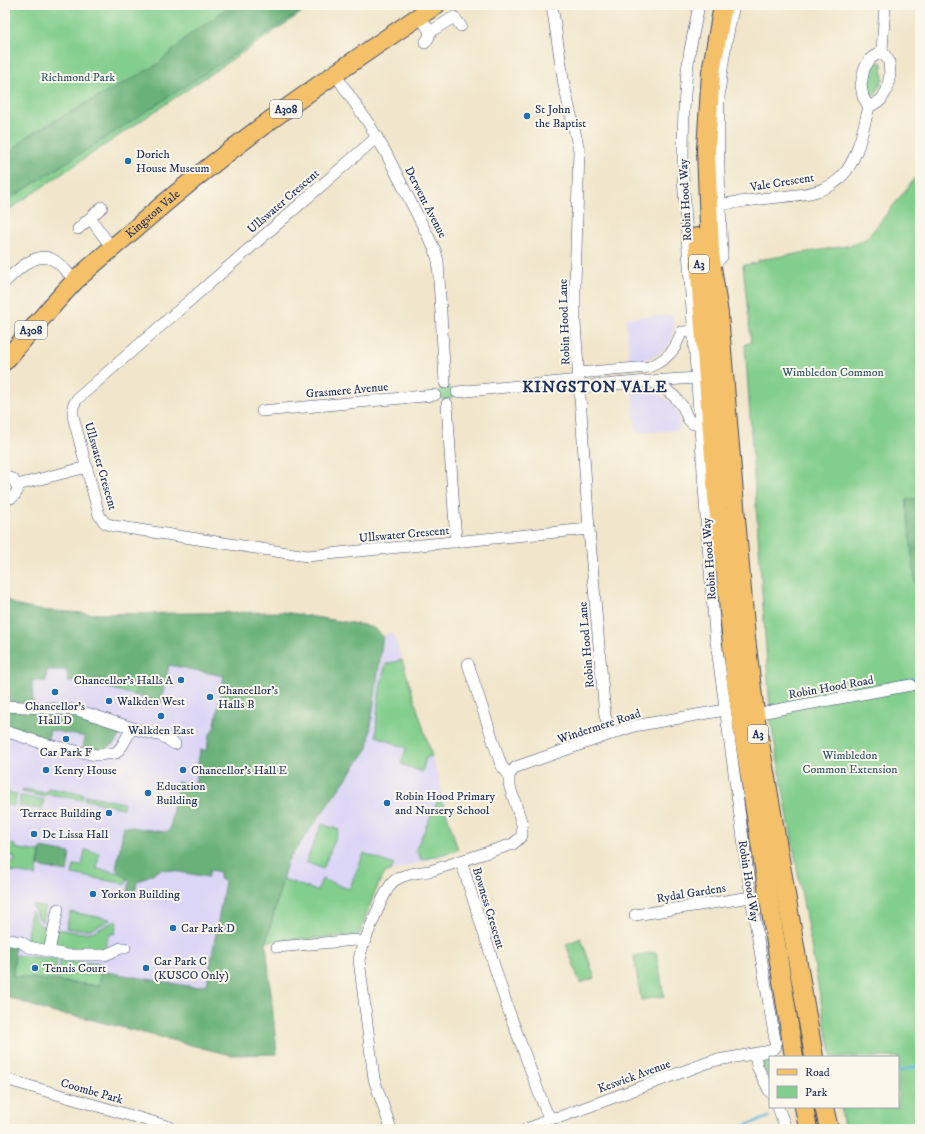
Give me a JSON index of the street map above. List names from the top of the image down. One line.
{"streets":{"main road":["A308","Robin Hood Way","Kingston Vale","A3"],"street":["Vale Crescent","Ullswater Crescent","Derwent Avenue","Robin Hood Lane","Grasmere Avenue","Robin Hood Road","Windermere Road","Rydal Gardens","Bowness Crescent","Keswick Avenue","Coombe Park"]},"crossings":[["Robin Hood Way","Robin Hood Road"],["Robin Hood Way","Windermere Road"],["Robin Hood Way","Rydal Gardens"],["Robin Hood Way","Keswick Avenue"],["Ullswater Crescent","Derwent Avenue"],["Ullswater Crescent","Robin Hood Lane"],["Derwent Avenue","Kingston Vale"],["Derwent Avenue","Grasmere Avenue"],["Robin Hood Lane","Windermere Road"],["Bowness Crescent","Keswick Avenue"]],"districts":["KINGSTON VALE"],"parks":["Richmond Park","Wimbledon Common","Wimbledon Common Extension"],"places":["St John the Baptist","Dorich House Museum","Chancellor's Halls A","Chancellor's Hall D","Chancellor's Halls B","Walkden West","Walkden East","Car Park F","Kenry House","Chancellor's Hall E","Education Building","Robin Hood Primary and Nursery School","Terrace Building","De Lissa Hall","Yorkon Building","Car Park D","Tennis Court","Car Park C (KUSCO Only)"],"legend":["Road","Park"]}
